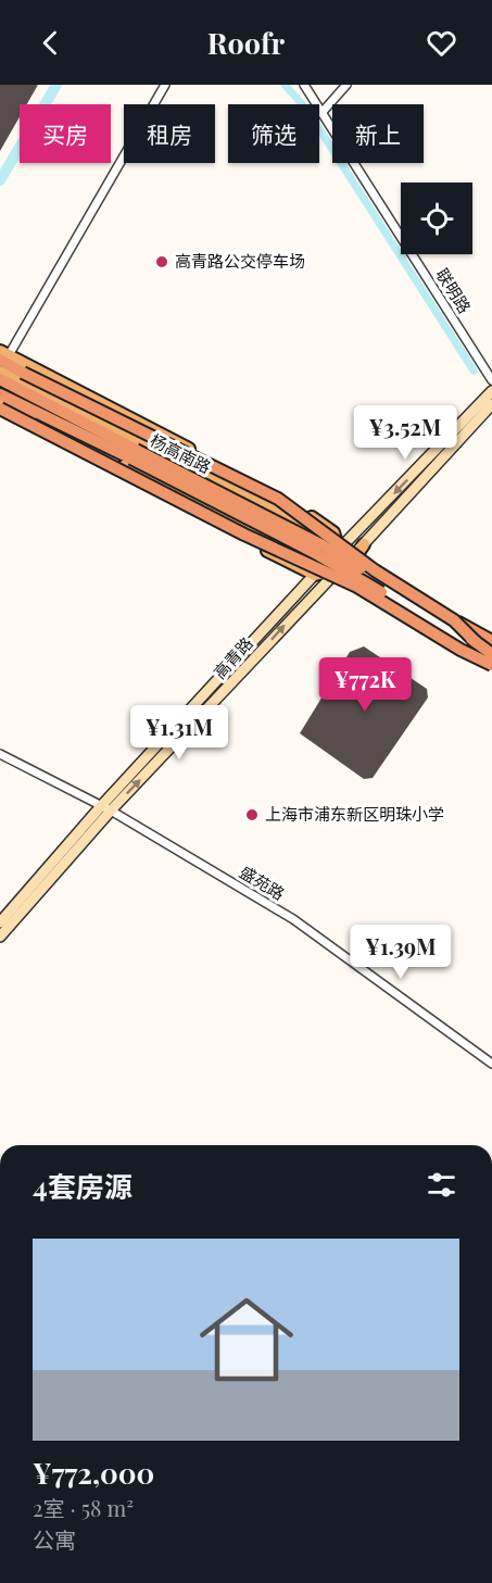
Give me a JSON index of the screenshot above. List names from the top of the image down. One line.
{"streets":{"highway":["杨高南路"],"main road":["高青路"],"street":["联明路","盛苑路"]},"crossings":[["杨高南路","高青路"],["高青路","盛苑路"]],"places":["高青路公交停车场","上海市浦东新区明珠小学"],"page":{"header":"Roofr","chip":["买房","租房","筛选","新上"],"price":["¥3.52M","¥772K","¥1.31M","¥1.39M"],"heading":"4套房源","list":[{"name":"¥772,000","note":"2室 · 58 m² · 公寓"}]}}
